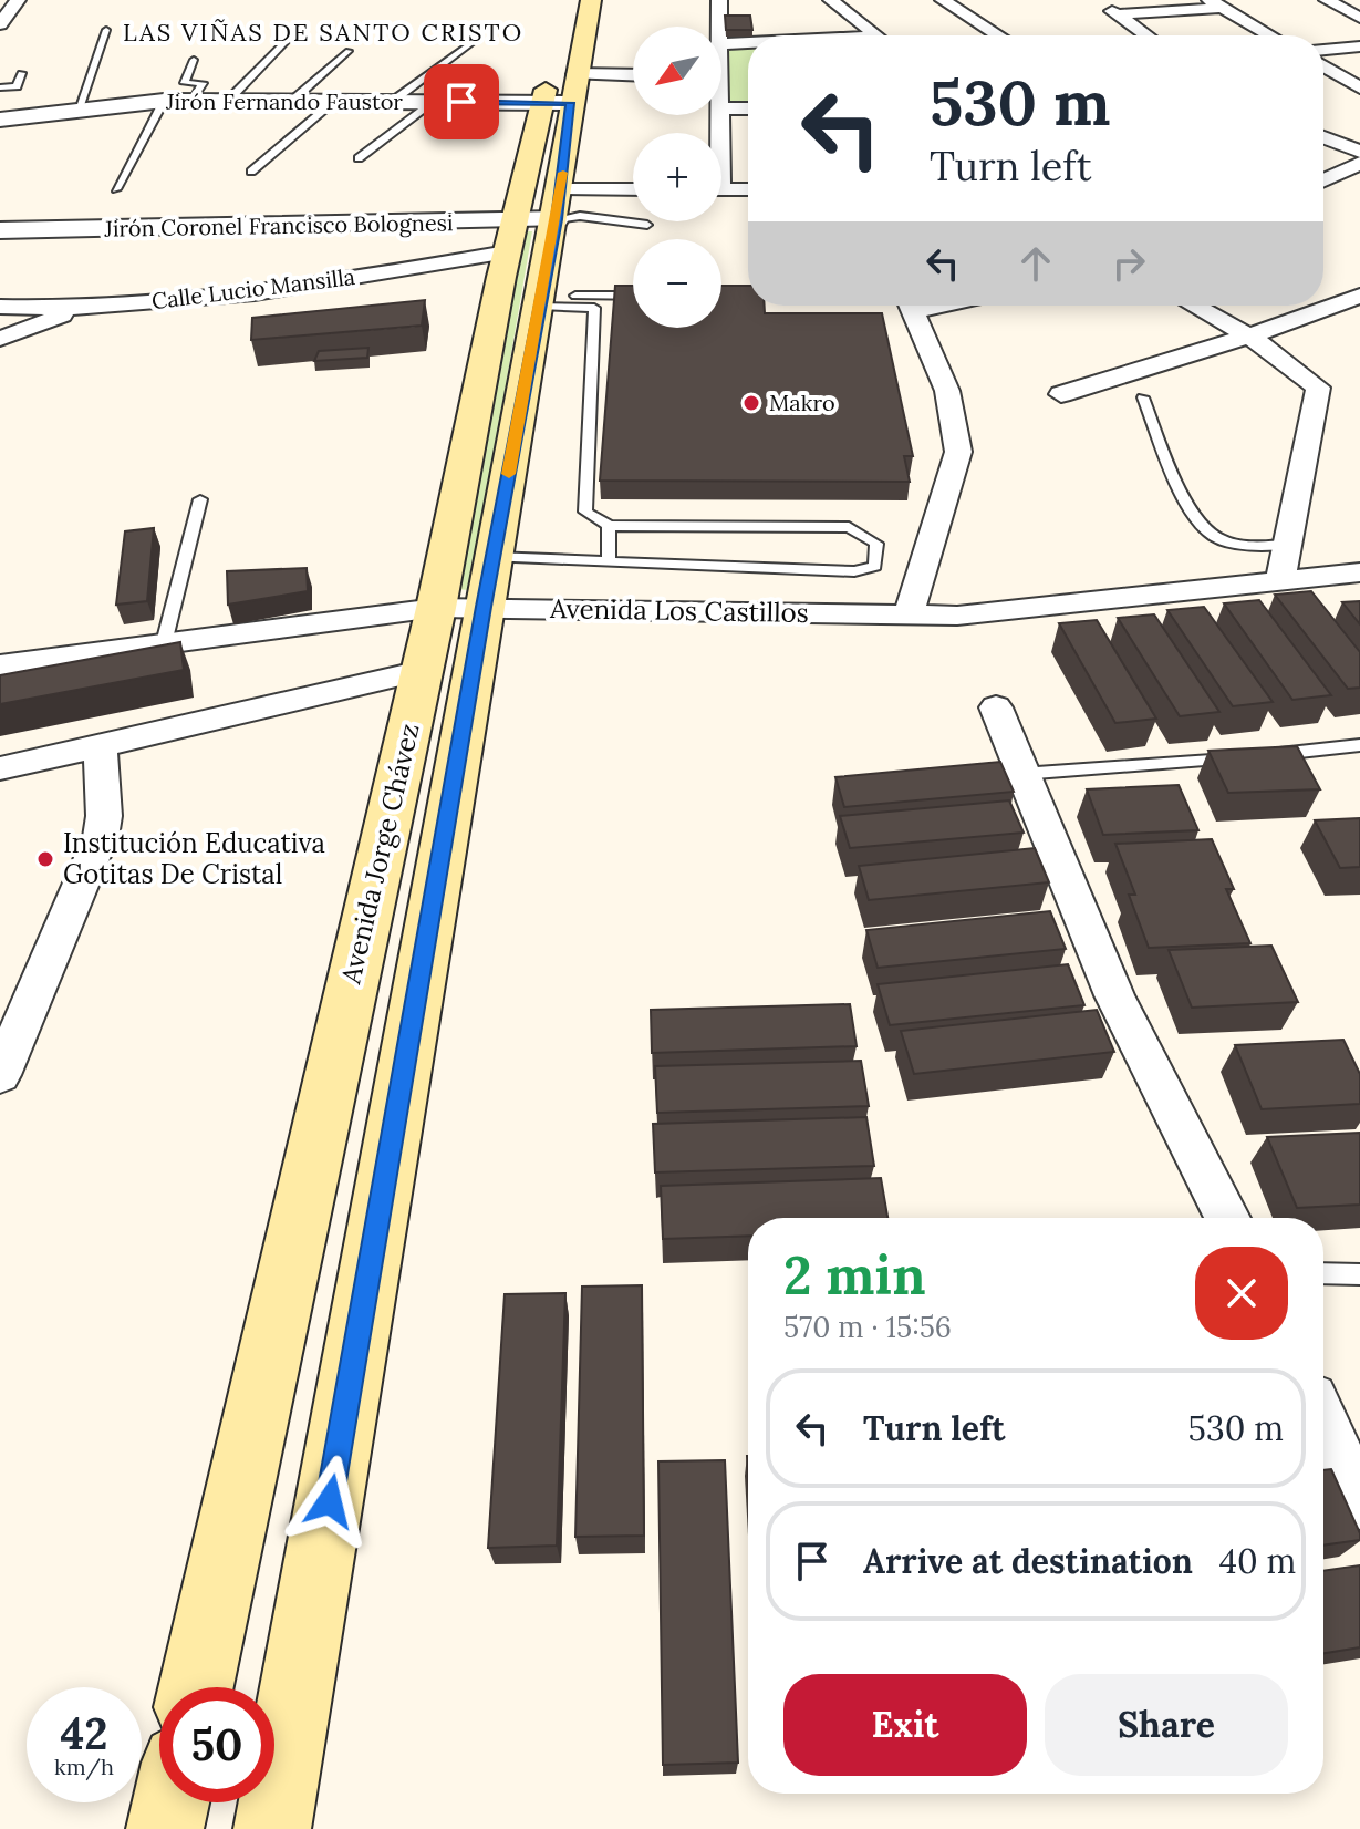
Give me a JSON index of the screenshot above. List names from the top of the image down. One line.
{"streets":{"main road":["Avenida Jorge Chávez"],"street":["Jirón Fernando Faustor","Jirón Coronel Francisco Bolognesi","Calle Lucio Mansilla","Avenida Los Castillos"]},"crossings":[["Jirón Fernando Faustor","Avenida Jorge Chávez"],["Jirón Coronel Francisco Bolognesi","Calle Lucio Mansilla"],["Jirón Coronel Francisco Bolognesi","Avenida Jorge Chávez"],["Calle Lucio Mansilla","Avenida Jorge Chávez"],["Avenida Los Castillos","Avenida Jorge Chávez"]],"districts":["LAS VIÑAS DE SANTO CRISTO"],"places":["Makro","Institución Educativa Gotitas De Cristal"],"north":"bottom left","page":{"map_buttons":["+","−"],"turn":["530 m","Turn left"],"heading":["2 min","570 m · 15:56"],"list":[{"name":"Turn left","value":"530 m"},{"name":"Arrive at destination","value":"40 m"}],"buttons":["Exit","Share"],"speed":"42 km/h","limit":"50"}}
